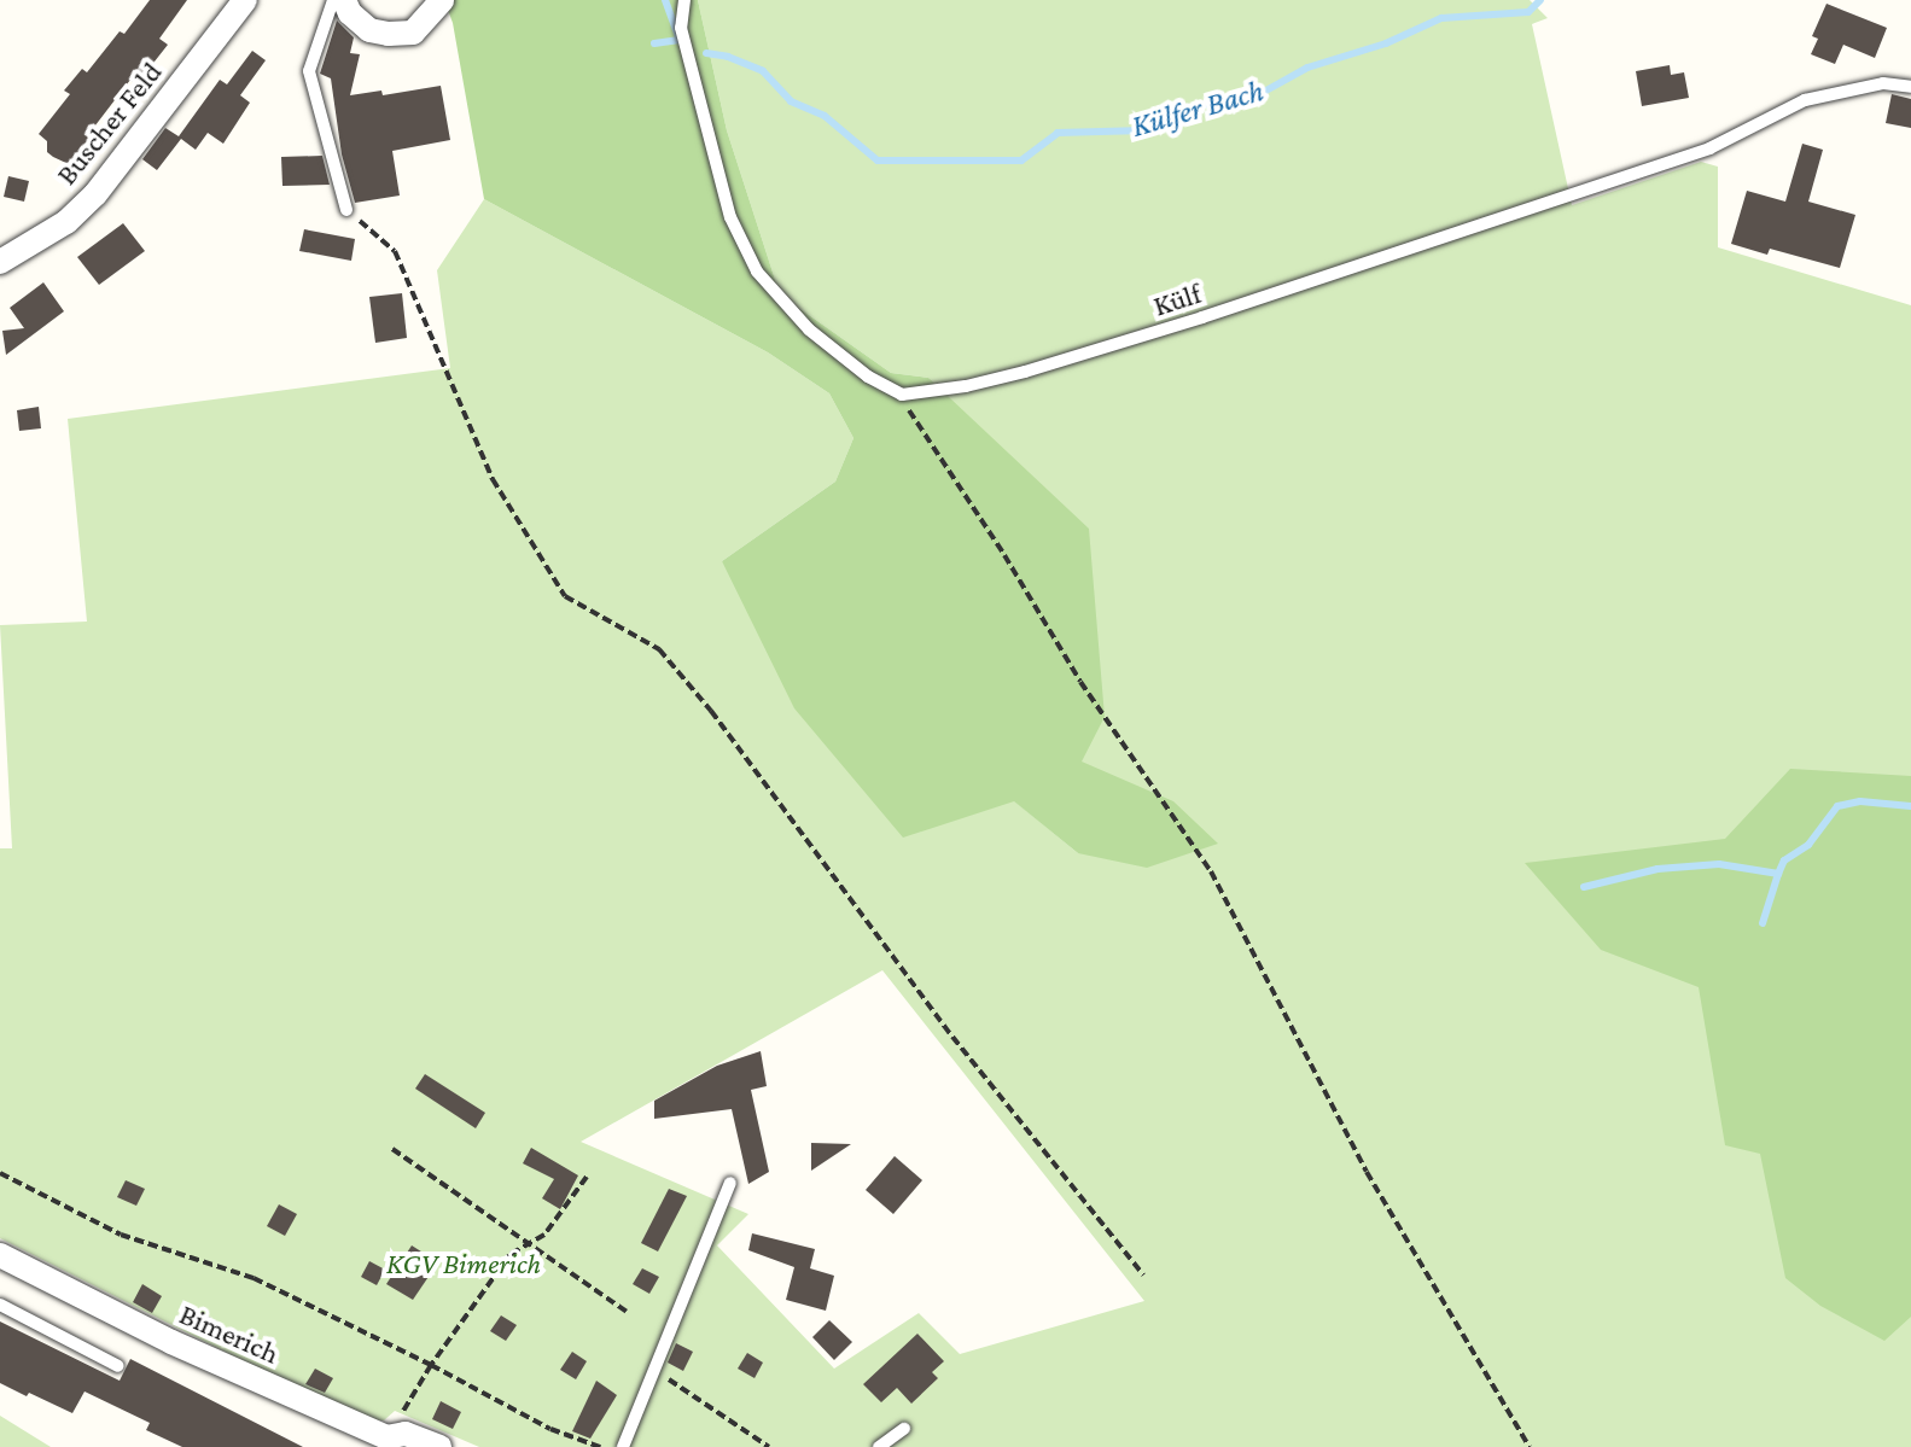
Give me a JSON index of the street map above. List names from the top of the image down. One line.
{"streets":{"street":["Buscher Feld","Bimerich"],"lane":["Külf"]},"water":["Külfer Bach"],"parks":["KGV Bimerich"]}
